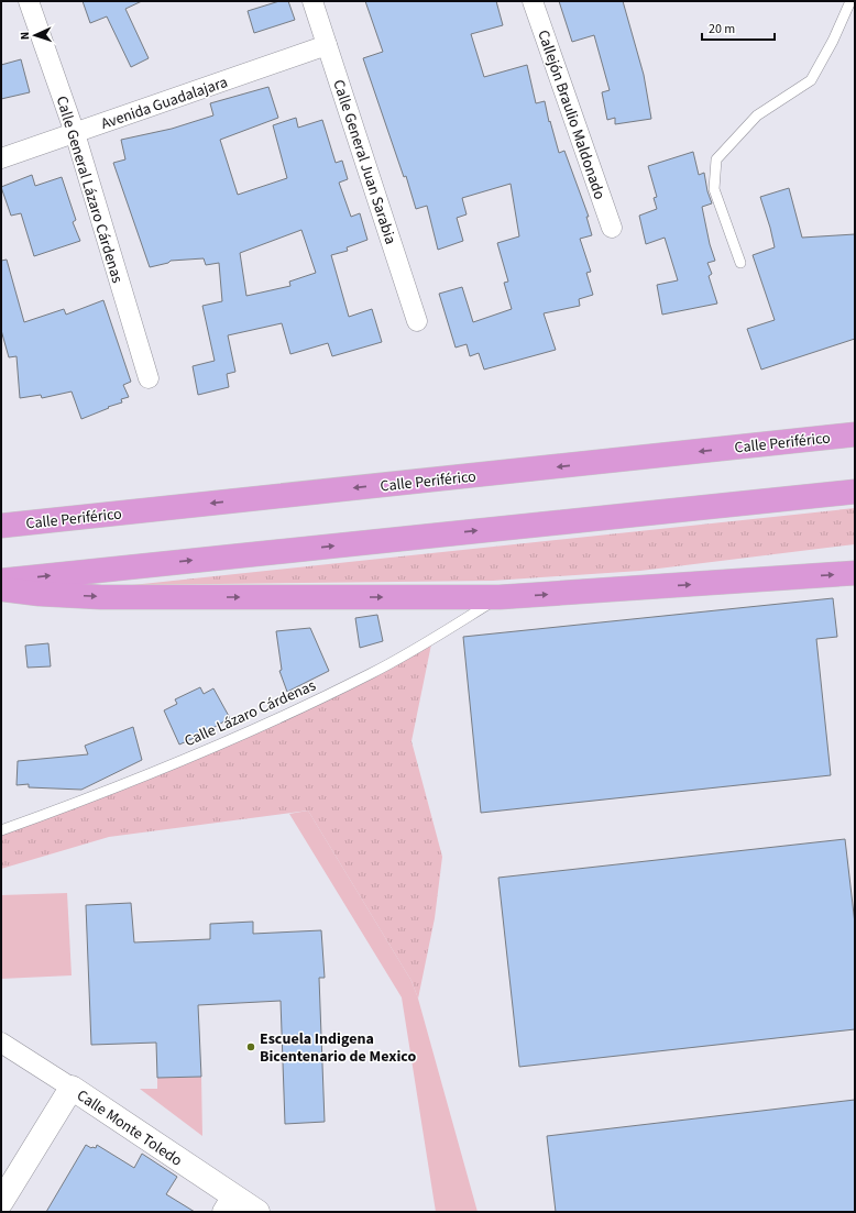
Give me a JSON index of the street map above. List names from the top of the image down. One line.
{"streets":{"highway":["Calle Periférico"],"street":["Avenida Guadalajara","Callejón Braulio Maldonado","Calle General Juan Sarabia","Calle General Lázaro Cárdenas","Calle Monte Toledo"],"lane":["Calle Lázaro Cárdenas"]},"crossings":[["Avenida Guadalajara","Calle General Juan Sarabia"],["Avenida Guadalajara","Calle General Lázaro Cárdenas"]],"places":["Escuela Indigena Bicentenario de Mexico"],"scale_bar":"20 m","north":"left"}
